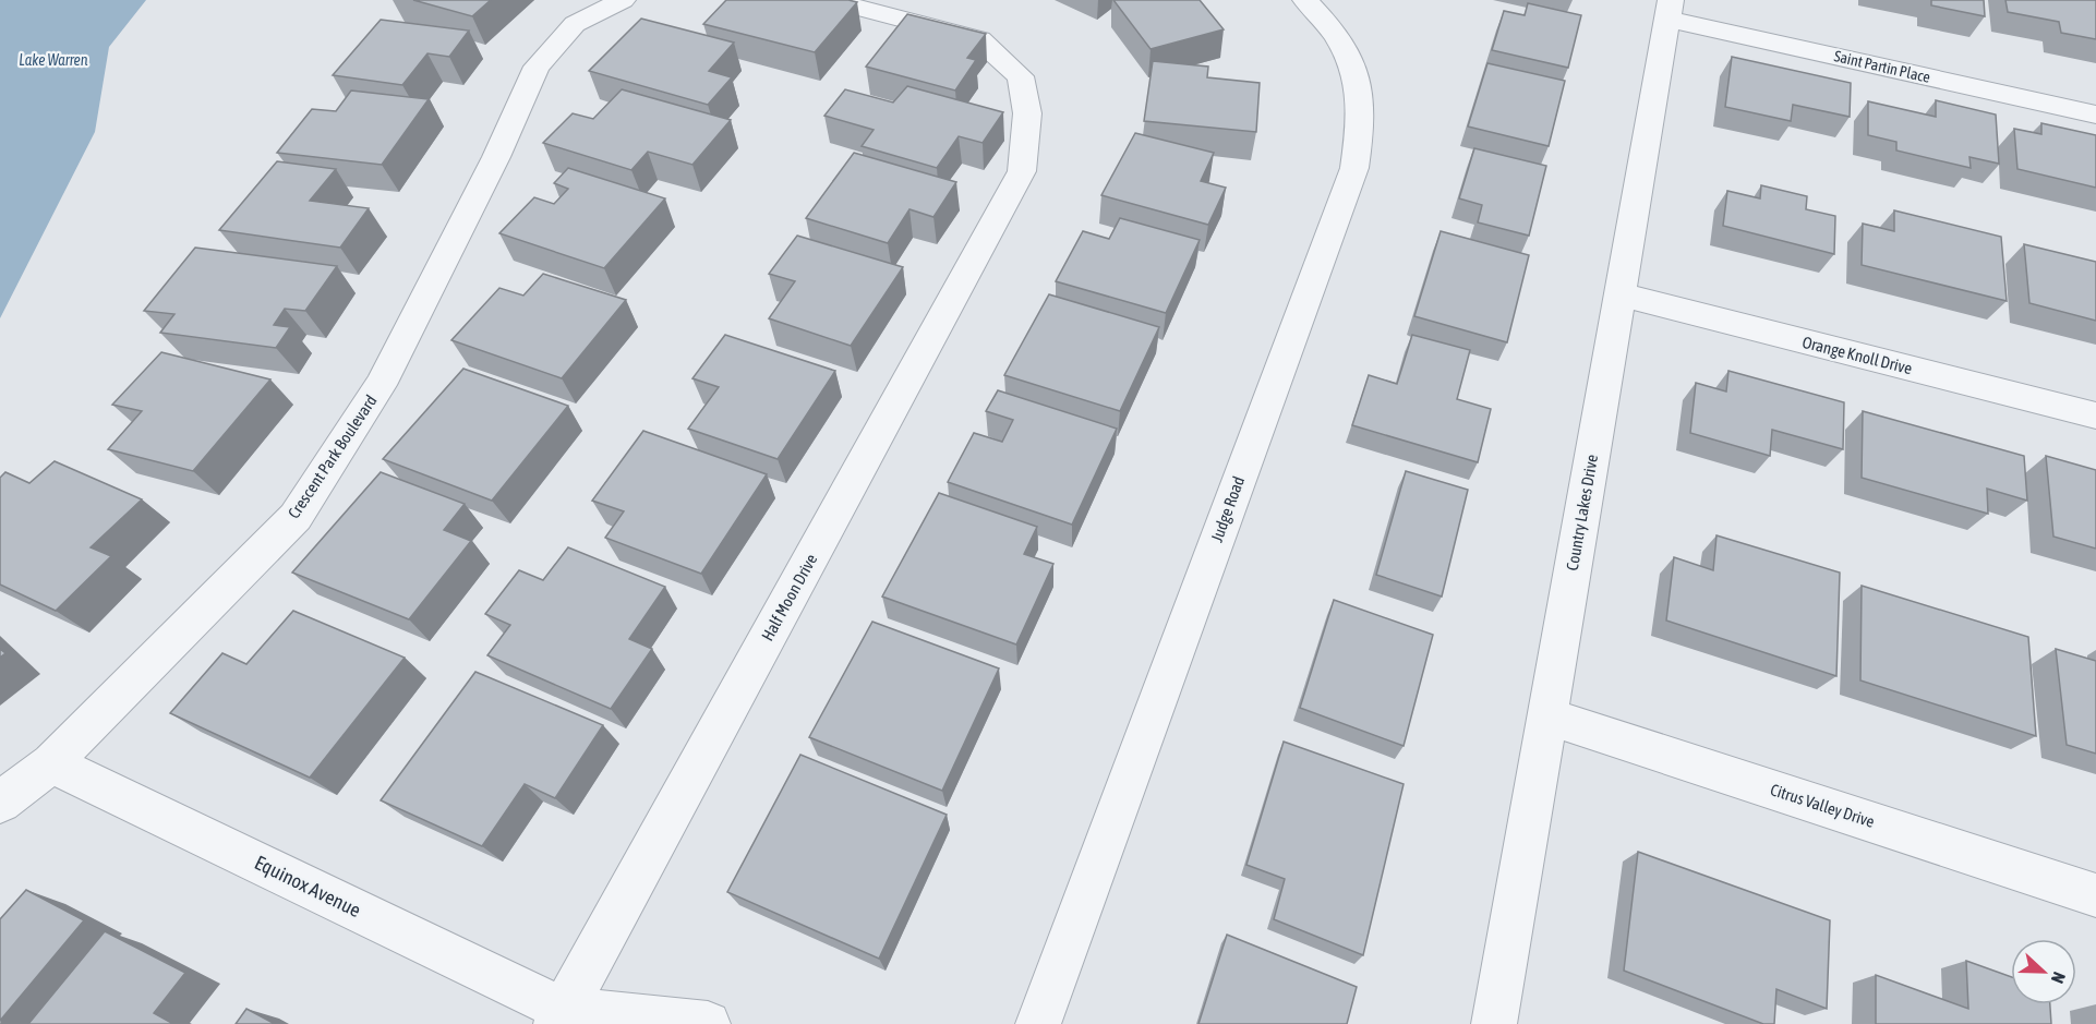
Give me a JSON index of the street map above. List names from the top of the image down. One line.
{"streets":{"street":["Saint Partin Place","Orange Knoll Drive","Crescent Park Boulevard","Judge Road","Country Lakes Drive","Half Moon Drive","Citrus Valley Drive","Equinox Avenue"]},"crossings":[["Saint Partin Place","Country Lakes Drive"],["Orange Knoll Drive","Country Lakes Drive"],["Crescent Park Boulevard","Equinox Avenue"],["Country Lakes Drive","Citrus Valley Drive"],["Half Moon Drive","Equinox Avenue"]],"water":["Lake Warren"],"north":"right"}
